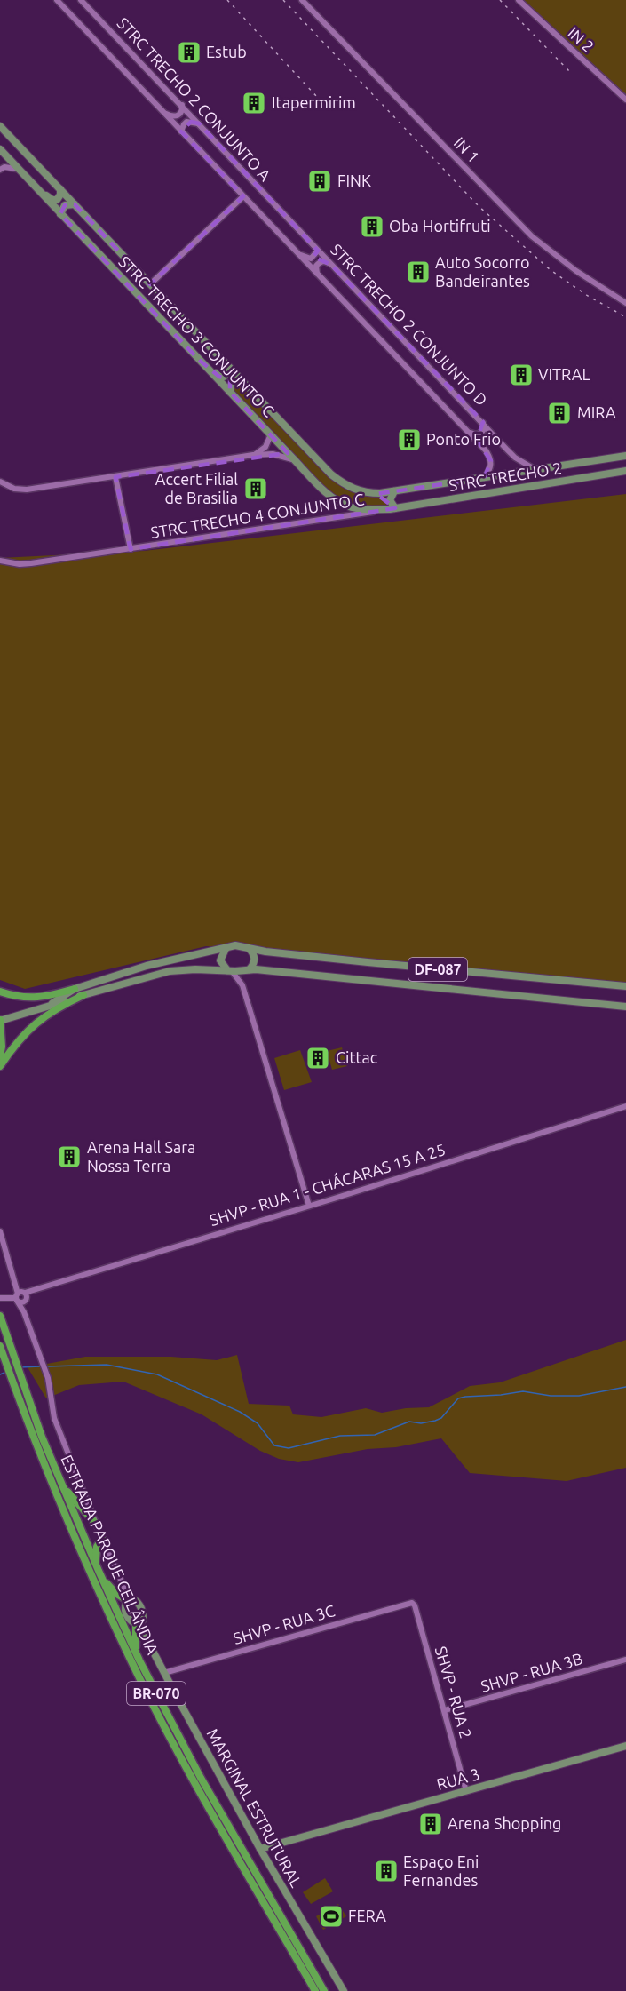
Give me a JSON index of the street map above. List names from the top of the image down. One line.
{"streets":{"highway":["ESTRADA PARQUE CEILÂNDIA","BR-070"],"main road":["STRC TRECHO 3 CONJUNTO C","STRC TRECHO 2","DF-087","RUA 3","MARGINAL ESTRUTURAL"],"street":["IN 2","STRC TRECHO 2 CONJUNTO A","IN 1","STRC TRECHO 2 CONJUNTO D","STRC TRECHO 4 CONJUNTO C","SHVP - RUA 1 - CHÁCARAS 15 A 25","SHVP - RUA 3C","SHVP - RUA 3B","SHVP - RUA 2"]},"crossings":[["STRC TRECHO 2 CONJUNTO A","STRC TRECHO 2 CONJUNTO D"],["STRC TRECHO 2 CONJUNTO D","STRC TRECHO 2"],["STRC TRECHO 3 CONJUNTO C","STRC TRECHO 2"],["STRC TRECHO 3 CONJUNTO C","STRC TRECHO 4 CONJUNTO C"],["STRC TRECHO 2","STRC TRECHO 4 CONJUNTO C"],["SHVP - RUA 3C","SHVP - RUA 2"],["SHVP - RUA 3C","MARGINAL ESTRUTURAL"],["SHVP - RUA 3B","SHVP - RUA 2"],["SHVP - RUA 2","RUA 3"],["RUA 3","MARGINAL ESTRUTURAL"]],"places":{"building":["Estub","Itapermirim","FINK","Oba Hortifruti","Auto Socorro Bandeirantes","VITRAL","MIRA","Ponto Frio","Accert Filial de Brasilia","Cittac","Arena Hall Sara Nossa Terra","Arena Shopping","Espaço Eni Fernandes"],"sports":["FERA"]}}
